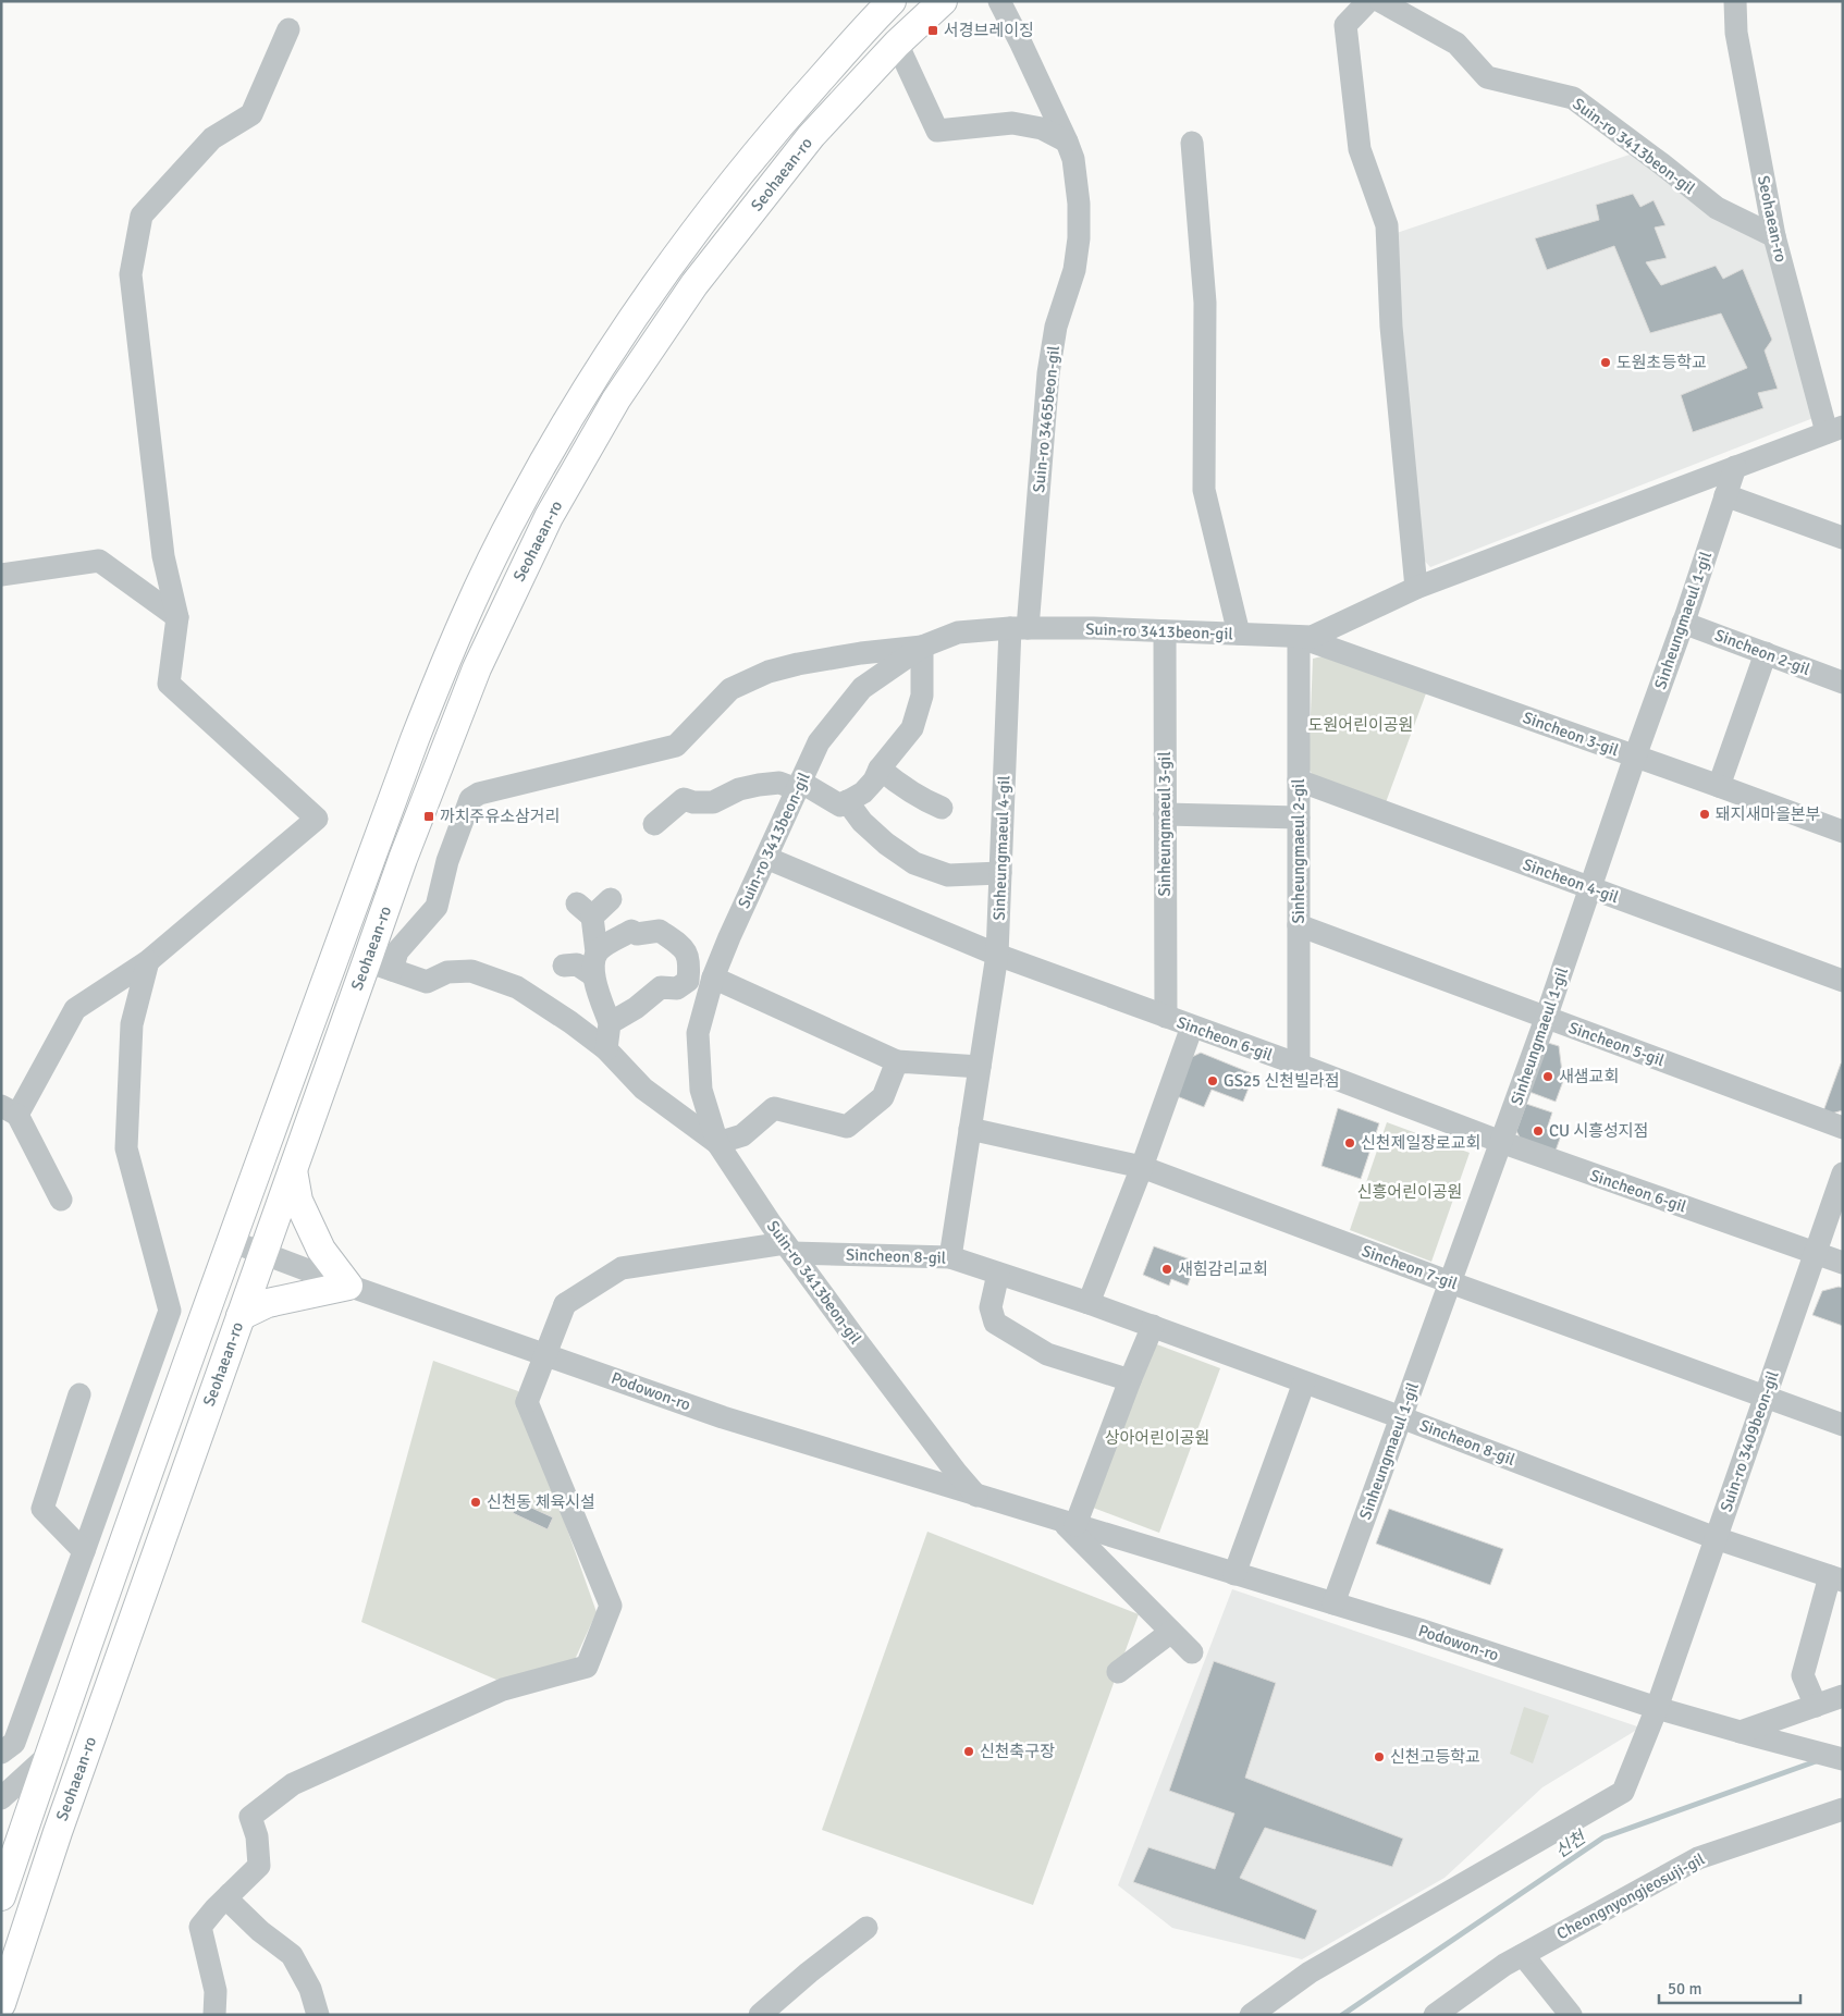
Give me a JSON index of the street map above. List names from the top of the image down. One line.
{"streets":{"main road":["Seohaean-ro"],"street":["Suin-ro 3413beon-gil","Suin-ro 3465beon-gil","Sinheungmaeul 1-gil","Sincheon 2-gil","Sincheon 3-gil","Sinheungmaeul 3-gil","Sinheungmaeul 4-gil","Sinheungmaeul 2-gil","Sincheon 4-gil","Sincheon 6-gil","Sincheon 5-gil","Sincheon 8-gil","Sincheon 7-gil","Podowon-ro","Suin-ro 3409beon-gil","Cheongnyongjeosuji-gil"]},"crossings":[["Suin-ro 3413beon-gil","Seohaean-ro"],["Suin-ro 3413beon-gil","Suin-ro 3465beon-gil"],["Suin-ro 3413beon-gil","Sinheungmaeul 1-gil"],["Suin-ro 3413beon-gil","Sincheon 3-gil"],["Suin-ro 3413beon-gil","Sinheungmaeul 3-gil"],["Suin-ro 3413beon-gil","Sinheungmaeul 4-gil"],["Suin-ro 3413beon-gil","Sinheungmaeul 2-gil"],["Suin-ro 3413beon-gil","Sincheon 6-gil"],["Suin-ro 3413beon-gil","Sincheon 8-gil"],["Suin-ro 3413beon-gil","Podowon-ro"],["Seohaean-ro","Podowon-ro"],["Suin-ro 3465beon-gil","Sinheungmaeul 4-gil"],["Sinheungmaeul 1-gil","Sincheon 2-gil"],["Sinheungmaeul 1-gil","Sincheon 3-gil"],["Sinheungmaeul 1-gil","Sincheon 4-gil"],["Sinheungmaeul 1-gil","Sincheon 6-gil"],["Sinheungmaeul 1-gil","Sincheon 5-gil"],["Sinheungmaeul 1-gil","Sincheon 8-gil"],["Sinheungmaeul 1-gil","Sincheon 7-gil"],["Sinheungmaeul 1-gil","Podowon-ro"],["Sincheon 3-gil","Sinheungmaeul 2-gil"],["Sinheungmaeul 3-gil","Sincheon 6-gil"],["Sinheungmaeul 4-gil","Sincheon 6-gil"],["Sinheungmaeul 4-gil","Sincheon 8-gil"],["Sinheungmaeul 4-gil","Sincheon 7-gil"],["Sinheungmaeul 2-gil","Sincheon 4-gil"],["Sinheungmaeul 2-gil","Sincheon 6-gil"],["Sinheungmaeul 2-gil","Sincheon 5-gil"],["Sincheon 6-gil","Suin-ro 3409beon-gil"],["Sincheon 8-gil","Suin-ro 3409beon-gil"],["Sincheon 7-gil","Suin-ro 3409beon-gil"],["Podowon-ro","Suin-ro 3409beon-gil"]],"water":["신천"],"parks":["도원어린이공원","신흥어린이공원","상아어린이공원"],"places":{"transit":["서경브레이징","까치주유소삼거리"],"other":["도원초등학교","돼지새마을본부","새샘교회","GS25 신천빌라점","CU 시흥성지점","신천제일장로교회","새힘감리교회","신천동 체육시설","신천축구장","신천고등학교"]},"scale_bar":"50 m"}
